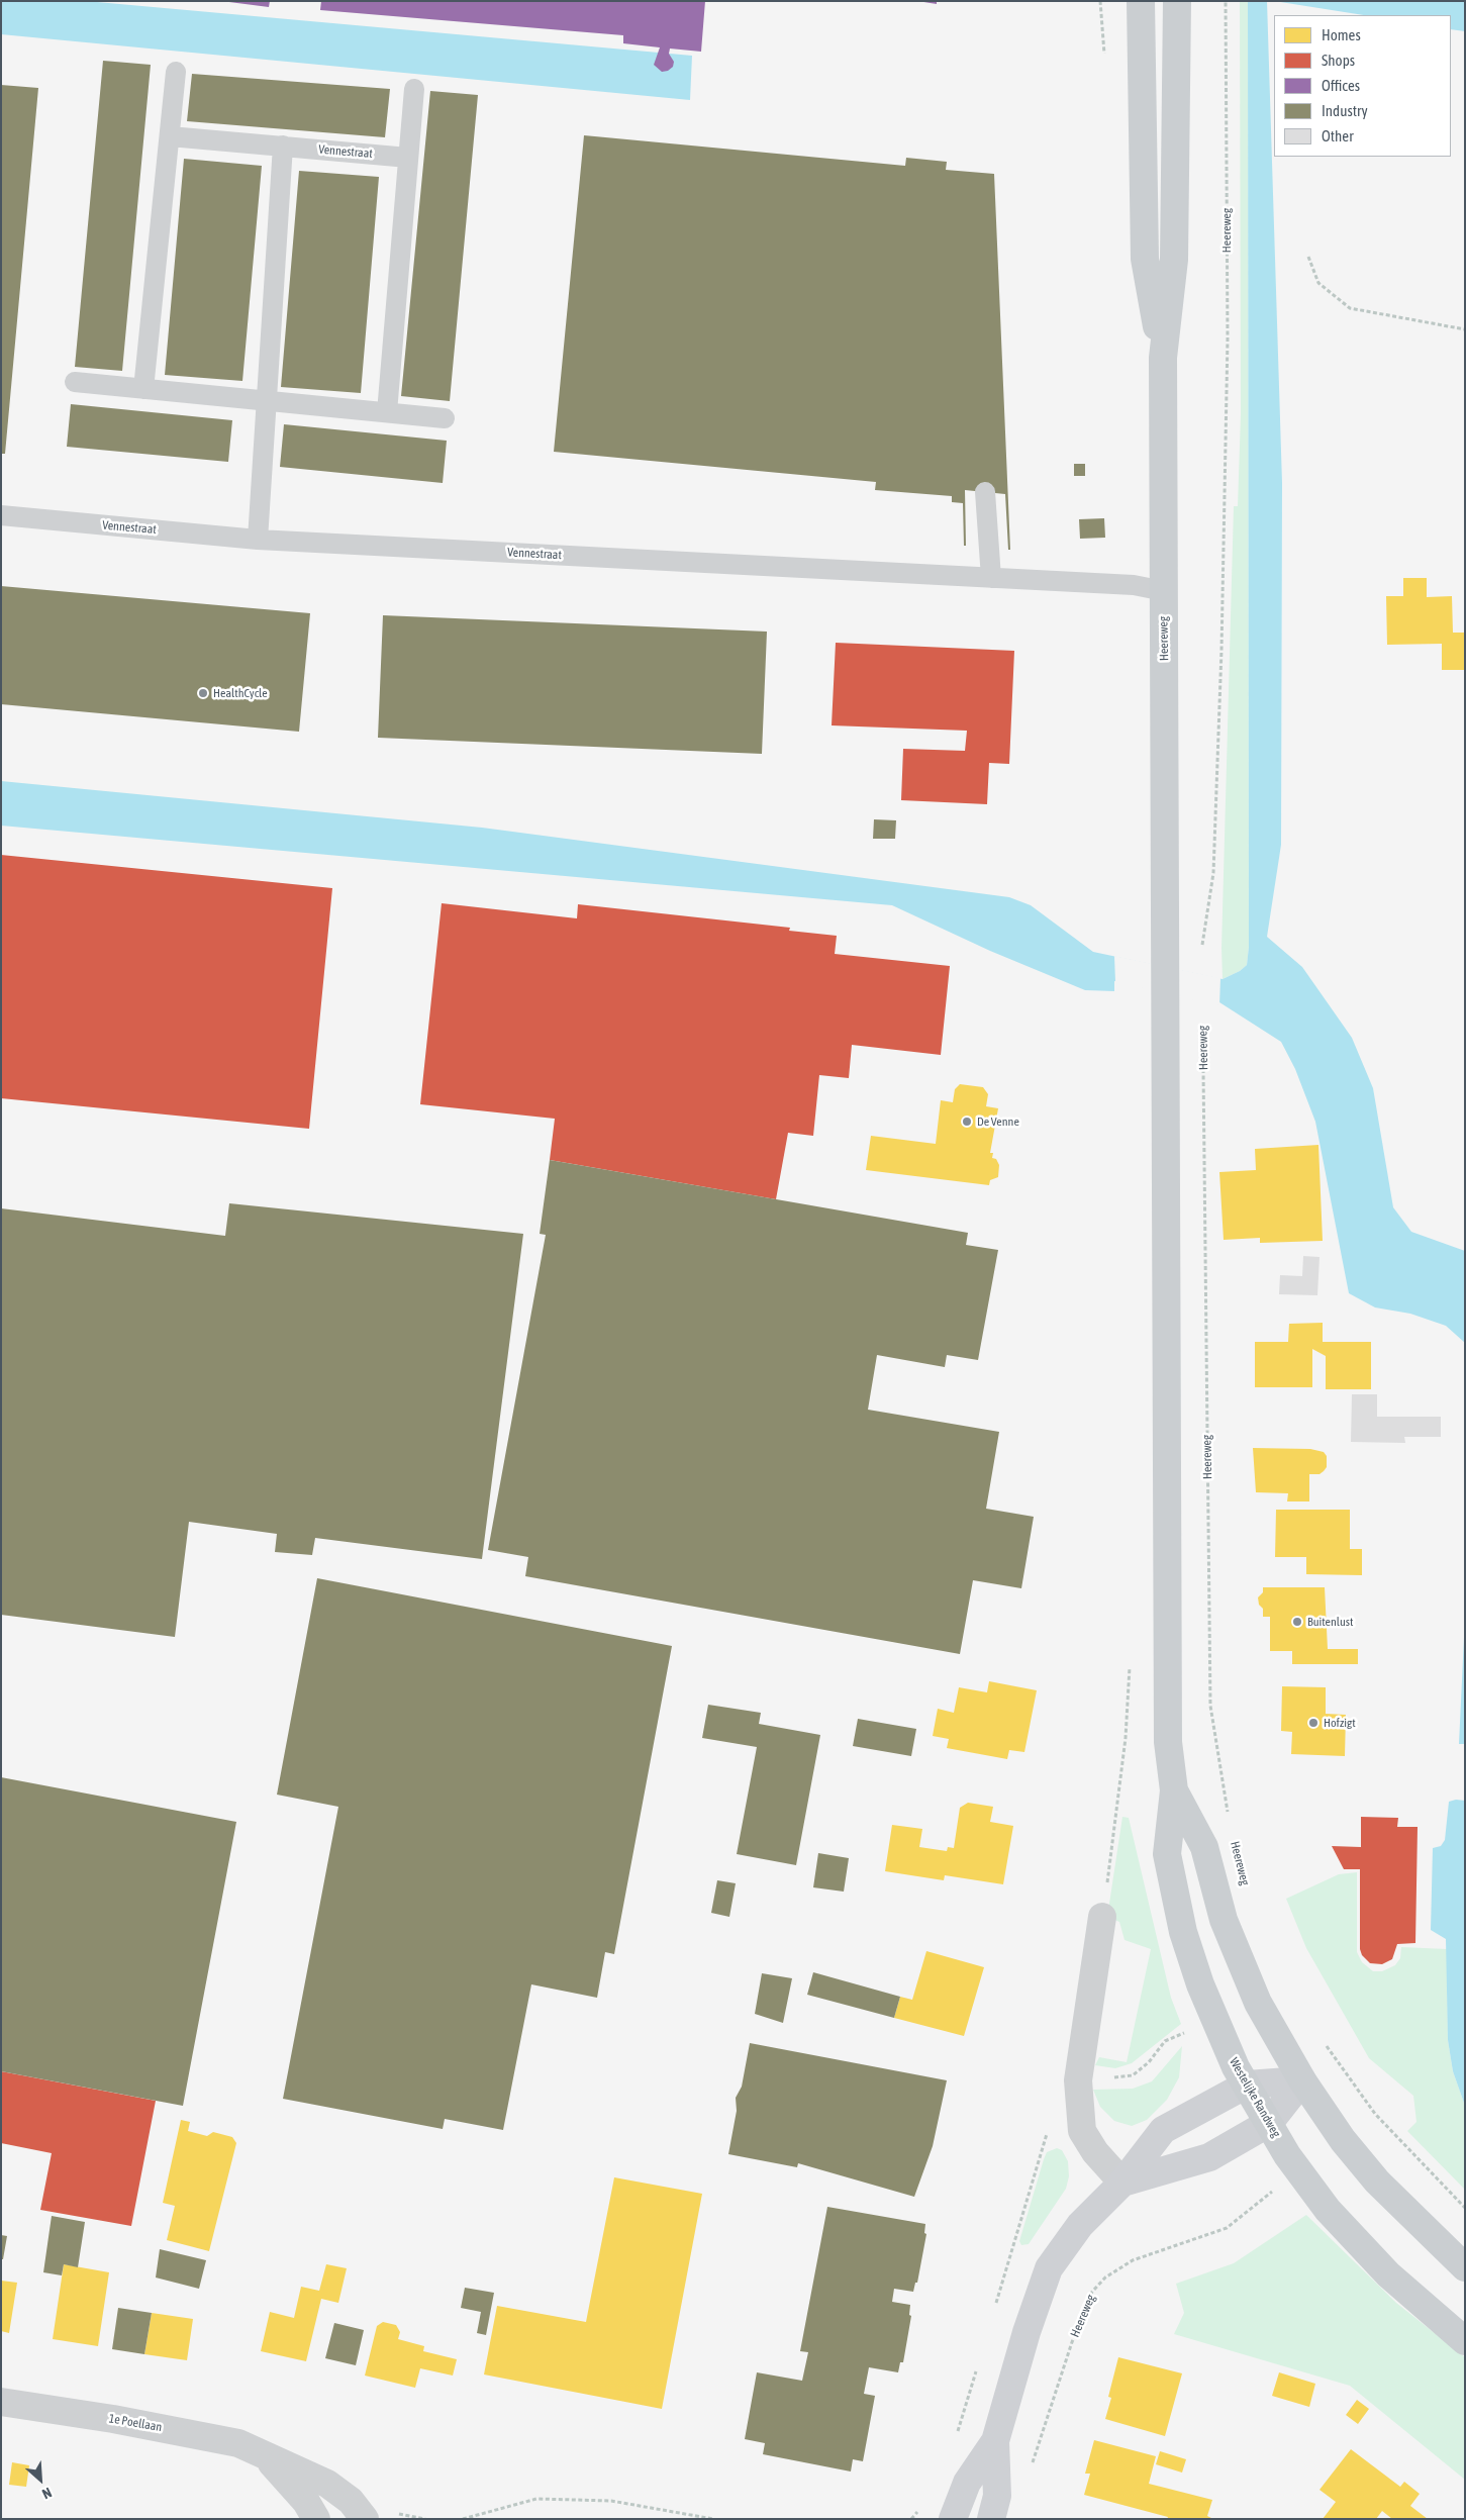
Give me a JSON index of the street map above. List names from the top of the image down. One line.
{"streets":{"main road":["Heereweg","Westelijke Randweg"],"street":["1e Poellaan"],"lane":["Vennestraat"]},"crossings":[["Heereweg","Westelijke Randweg"]],"places":["HealthCycle","De Venne","Buitenlust","Hofzigt"],"legend":["Homes","Shops","Offices","Industry","Other"],"north":"bottom right"}
